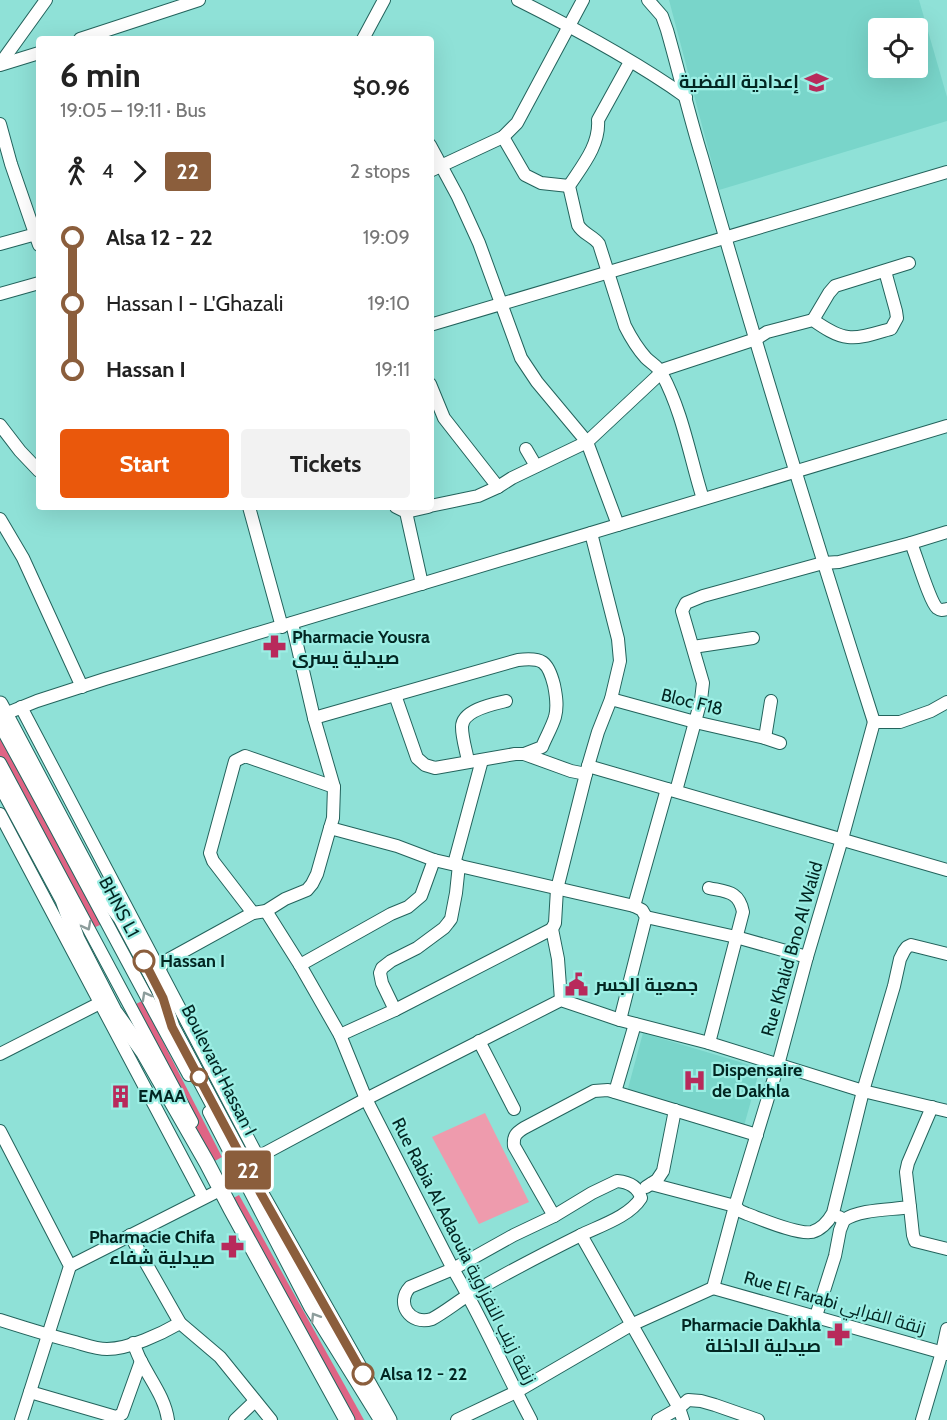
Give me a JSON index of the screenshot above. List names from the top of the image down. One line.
{"streets":{"main road":["Boulevard Hassan I"],"street":["Bloc F18","BHNS L1","Rue Khalid Bno Al Walid","Rue Rabia Al Adaouia زنقة زينب النفزاوية","Rue El Farabi زنقة الفرابي"]},"crossings":[["BHNS L1","Boulevard Hassan I"],["Rue Khalid Bno Al Walid","Rue El Farabi زنقة الفرابي"]],"places":{"school or university":["إعدادية الفضية"],"pharmacy":["Pharmacie Yousra صيدلية يسرى","Pharmacie Chifa صيدلية شفاء","Pharmacie Dakhla صيدلية الداخلة"],"other":["Hassan I","Alsa 12 - 22"],"public building":["جمعية الجسر"],"hospital":["Dispensaire de Dakhla"],"building":["EMAA"]},"lines":["bus line 22"],"page":{"on_map":"22","heading":["6 min","19:05 – 19:11 · Bus","$0.96"],"legs":["4","22","2 stops"],"list":[{"name":"Alsa 12 - 22","value":"19:09"},{"name":"Hassan I - L'Ghazali","value":"19:10"},{"name":"Hassan I","value":"19:11"}],"buttons":["Start","Tickets"]}}
